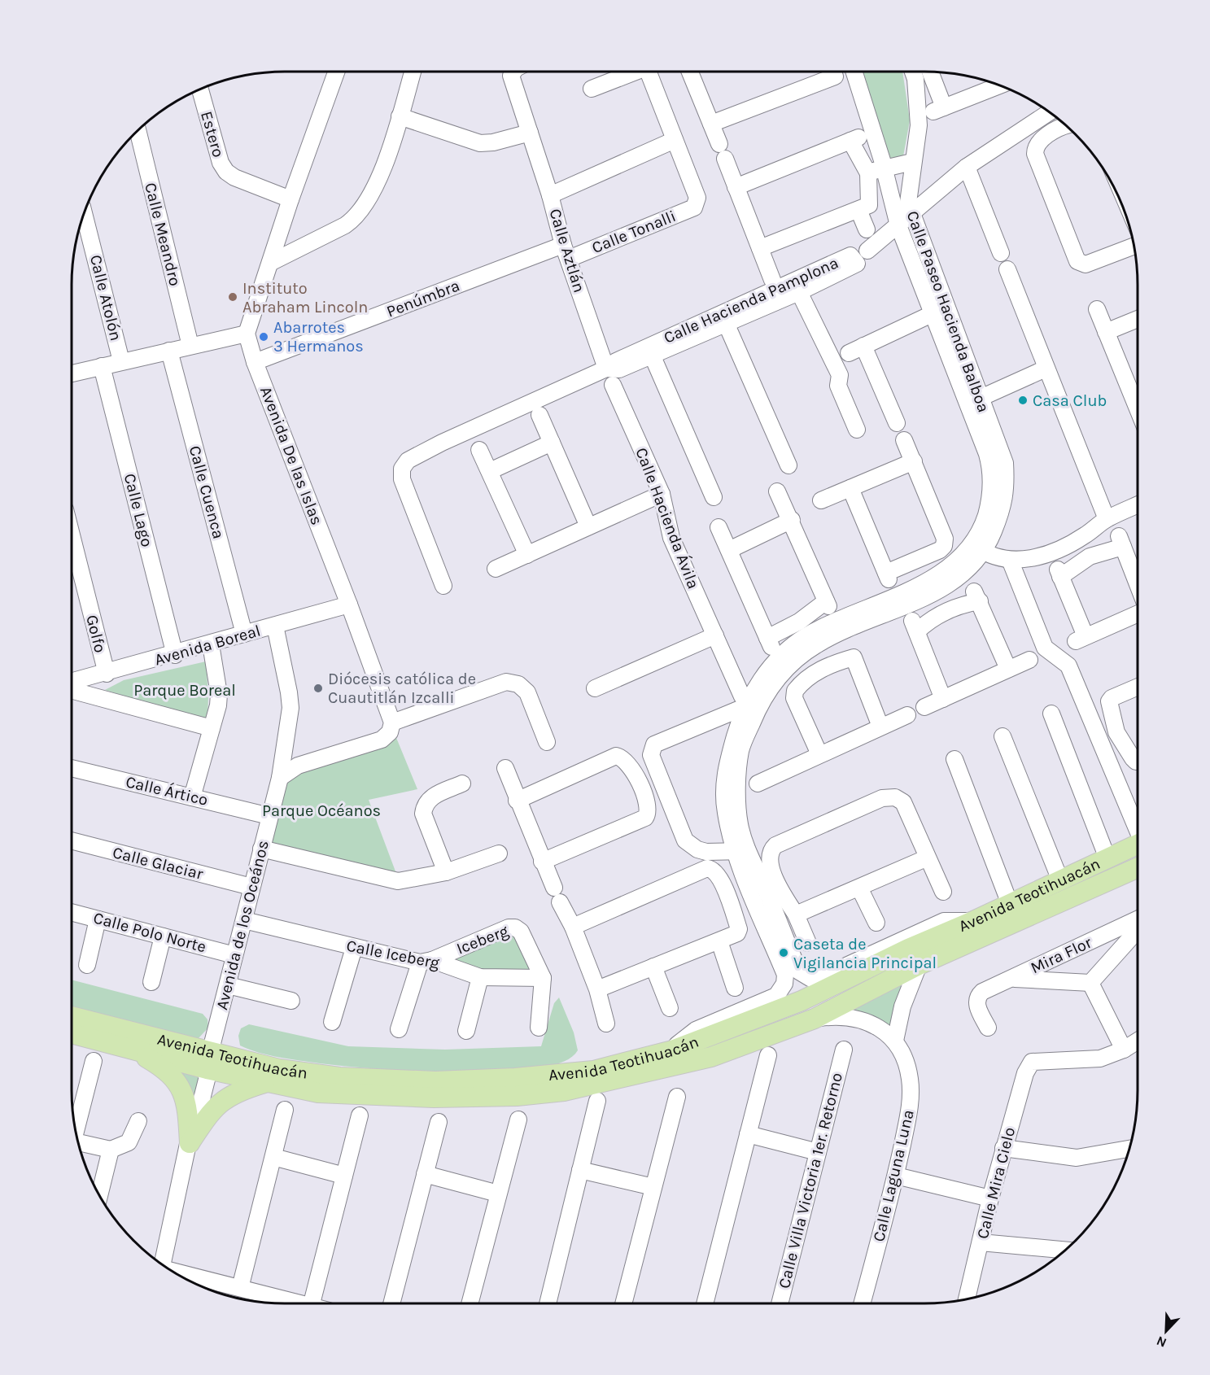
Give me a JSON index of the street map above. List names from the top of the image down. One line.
{"streets":{"main road":["Avenida Teotihuacán"],"street":["Estero","Calle Tonalli","Calle Meandro","Calle Aztlán","Calle Atolón","Penúmbra","Calle Hacienda Pamplona","Calle Paseo Hacienda Balboa","Avenida De las Islas","Calle Cuenca","Calle Lago","Calle Hacienda Ávila","Golfo","Avenida Boreal","Calle Ártico","Calle Glaciar","Avenida de los Oceános","Calle Polo Norte","Iceberg","Calle Iceberg","Mira Flor","Calle Laguna Luna","Calle Villa Victoria 1er. Retorno","Calle Mira Cielo"]},"crossings":[["Calle Tonalli","Calle Aztlán"],["Calle Tonalli","Penúmbra"],["Calle Aztlán","Penúmbra"],["Calle Aztlán","Calle Hacienda Pamplona"],["Penúmbra","Avenida De las Islas"],["Avenida De las Islas","Avenida Boreal"],["Calle Cuenca","Avenida Boreal"],["Calle Lago","Avenida Boreal"],["Golfo","Avenida Boreal"],["Avenida Boreal","Avenida de los Oceános"],["Calle Ártico","Avenida de los Oceános"],["Calle Glaciar","Avenida de los Oceános"],["Avenida Teotihuacán","Avenida de los Oceános"],["Avenida Teotihuacán","Calle Laguna Luna"],["Avenida de los Oceános","Calle Polo Norte"],["Avenida de los Oceános","Calle Iceberg"],["Iceberg","Calle Iceberg"]],"parks":["Parque Boreal","Parque Océanos"],"places":["Instituto Abraham Lincoln","Abarrotes 3 Hermanos","Casa Club","Diócesis católica de Cuautitlán Izcalli","Caseta de Vigilancia Principal"],"north":"bottom left"}
